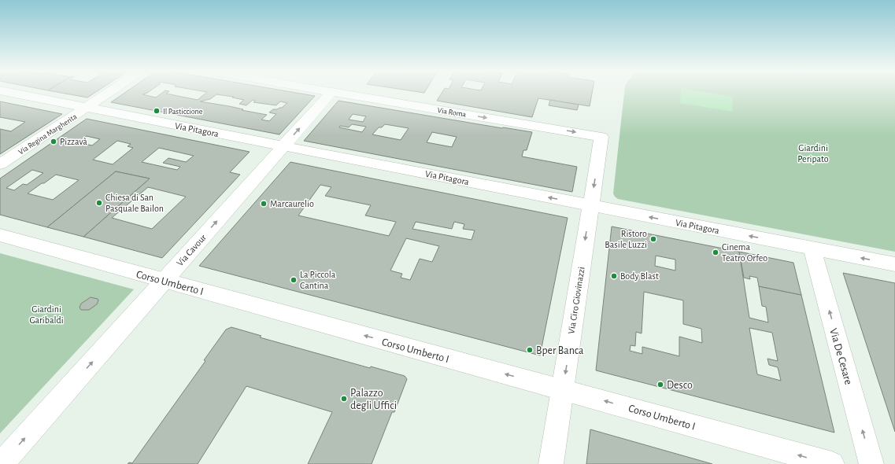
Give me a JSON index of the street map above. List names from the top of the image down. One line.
{"streets":{"street":["Via Roma","Via Pitagora","Via Regina Margherita","Via Cavour","Corso Umberto I","Via Ciro Giovinazzi","Via De Cesare"]},"crossings":[["Via Roma","Via Ciro Giovinazzi"],["Via Pitagora","Via Regina Margherita"],["Via Pitagora","Via Cavour"],["Via Pitagora","Via Ciro Giovinazzi"],["Via Pitagora","Via De Cesare"],["Via Cavour","Corso Umberto I"],["Corso Umberto I","Via Ciro Giovinazzi"]],"one_way":["Via Roma","Via Pitagora","Via Cavour","Corso Umberto I","Via Ciro Giovinazzi","Via De Cesare"],"parks":["Giardini Peripato","Giardini Garibaldi"],"places":["Il Pasticcione","Pizzavà","Chiesa di San Pasquale Bailon","Marcaurelio","Ristoro Basile Luzzi","Cinema Teatro Orfeo","Body Blast","La Piccola Cantina","Bper Banca","Desco","Palazzo degli Uffici"]}
